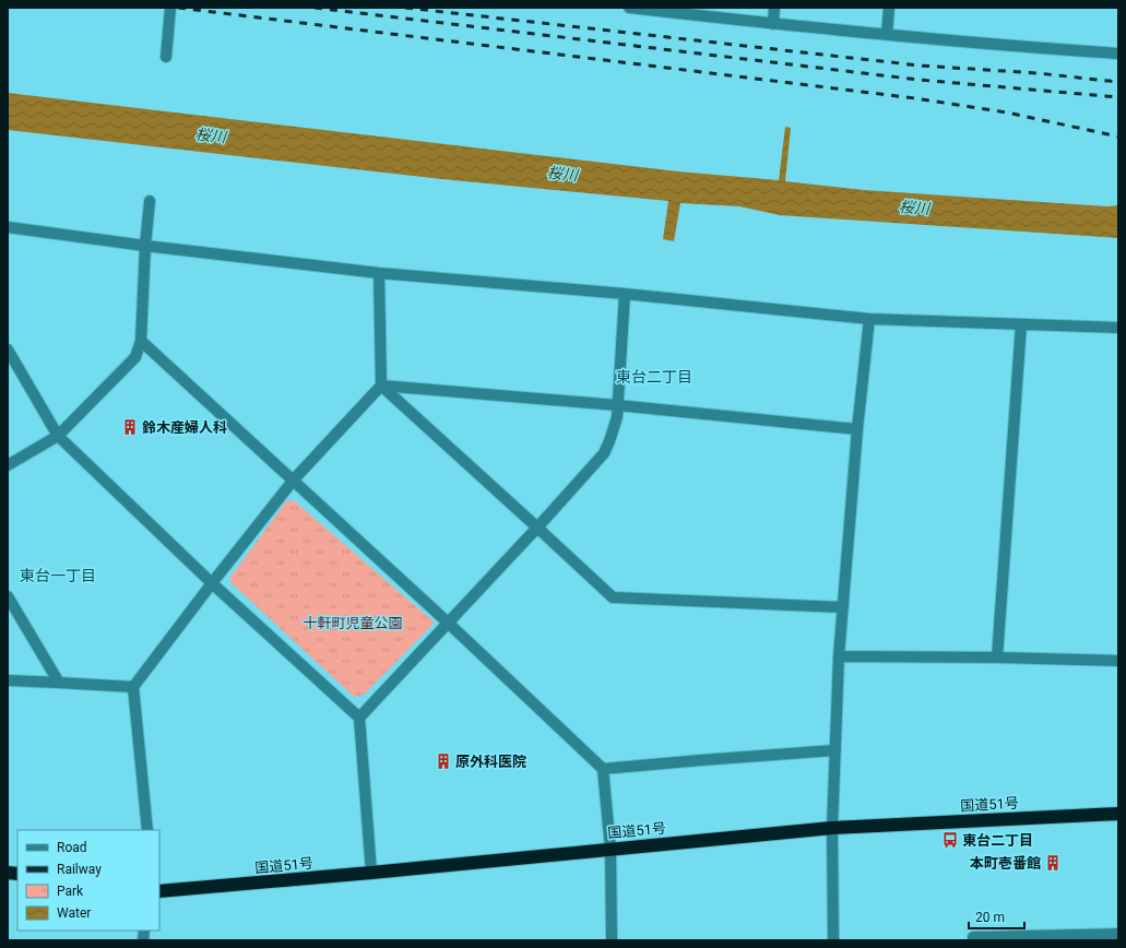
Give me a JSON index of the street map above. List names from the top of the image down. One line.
{"streets":{"highway":["国道51号"]},"districts":["東台二丁目","東台一丁目"],"water":["桜川"],"parks":["十軒町児童公園"],"places":{"building":["鈴木産婦人科","原外科医院","本町壱番館"],"bus stop":["東台二丁目"]},"legend":["Road","Railway","Park","Water"],"scale_bar":"20 m"}
